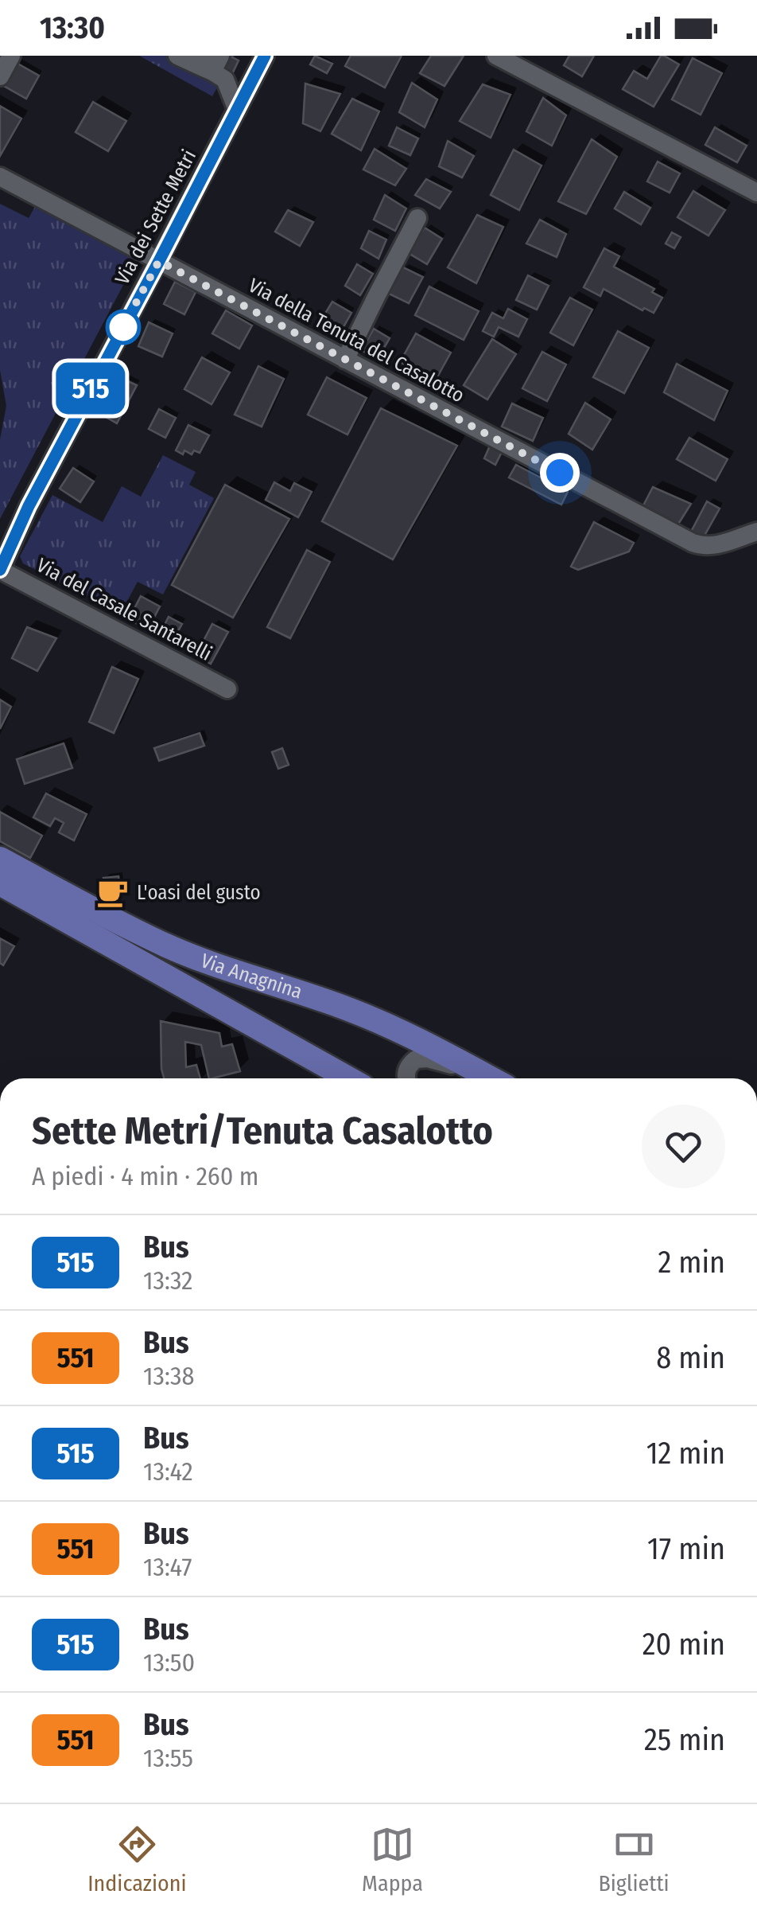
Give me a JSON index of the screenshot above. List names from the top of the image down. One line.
{"streets":{"main road":["Via Anagnina"],"street":["Via dei Sette Metri","Via della Tenuta del Casalotto","Via del Casale Santarelli"]},"crossings":[["Via dei Sette Metri","Via della Tenuta del Casalotto"],["Via dei Sette Metri","Via del Casale Santarelli"]],"places":{"cafe":["L'oasi del gusto"]},"lines":["bus line 515"],"page":{"status":"13:30","on_map":"515","heading":["Sette Metri/Tenuta Casalotto","A piedi · 4 min · 260 m"],"list":[{"mark":"515","name":"Bus","note":"13:32","value":"2 min"},{"mark":"551","name":"Bus","note":"13:38","value":"8 min"},{"mark":"515","name":"Bus","note":"13:42","value":"12 min"},{"mark":"551","name":"Bus","note":"13:47","value":"17 min"},{"mark":"515","name":"Bus","note":"13:50","value":"20 min"},{"mark":"551","name":"Bus","note":"13:55","value":"25 min"}],"tabs":["Indicazioni","Mappa","Biglietti"]}}
